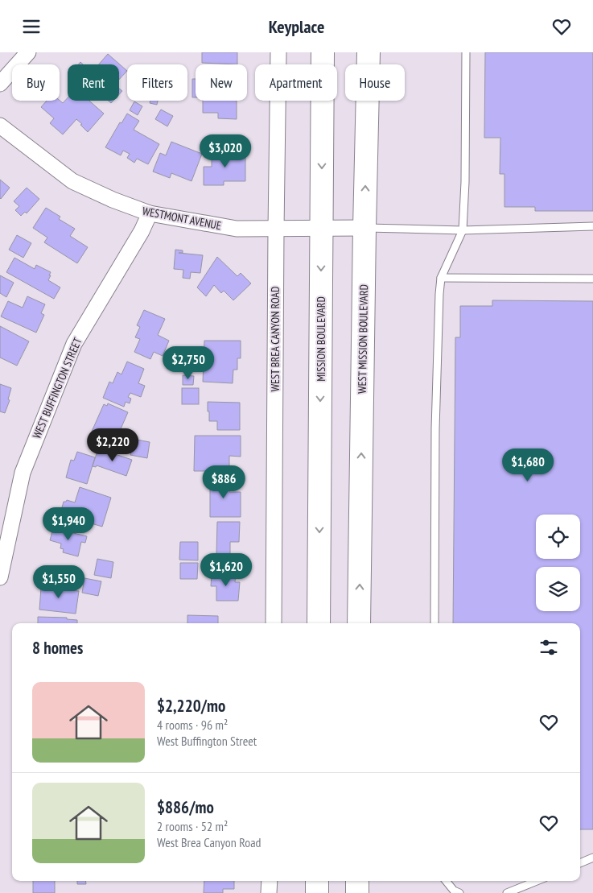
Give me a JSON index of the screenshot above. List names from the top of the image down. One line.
{"streets":{"main road":["MISSION BOULEVARD","WEST MISSION BOULEVARD"],"street":["WESTMONT AVENUE","WEST BREA CANYON ROAD","WEST BUFFINGTON STREET"]},"crossings":[["WESTMONT AVENUE","WEST BREA CANYON ROAD"],["WESTMONT AVENUE","MISSION BOULEVARD"],["WESTMONT AVENUE","WEST MISSION BOULEVARD"],["WESTMONT AVENUE","WEST BUFFINGTON STREET"]],"one_way":["MISSION BOULEVARD","WEST MISSION BOULEVARD"],"page":{"header":"Keyplace","chip":["Buy","Rent","Filters","New","Apartment","House"],"price":["$3,020","$2,750","$2,220","$1,680","$886","$1,940","$1,620","$1,550"],"heading":"8 homes","list":[{"name":"$2,220/mo","note":"4 rooms · 96 m² · West Buffington Street"},{"name":"$886/mo","note":"2 rooms · 52 m² · West Brea Canyon Road"}]}}
